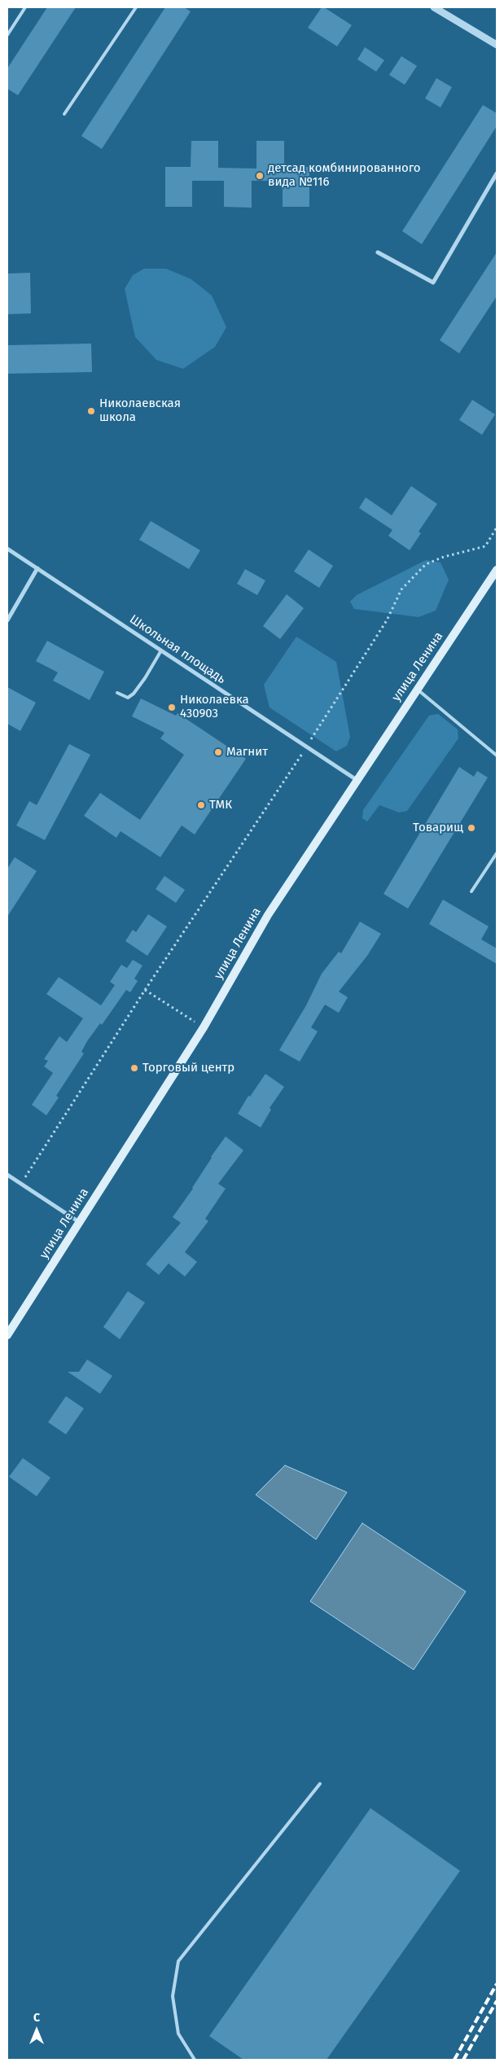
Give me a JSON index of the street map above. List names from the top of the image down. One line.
{"streets":{"main road":["улица Ленина"],"street":["Школьная площадь"]},"crossings":[["Школьная площадь","улица Ленина"]],"places":["детсад комбинированного вида №116","Николаевская школа","Николаевка 430903","Магнит","ТМК","Товарищ","Торговый центр"],"north":"top"}
